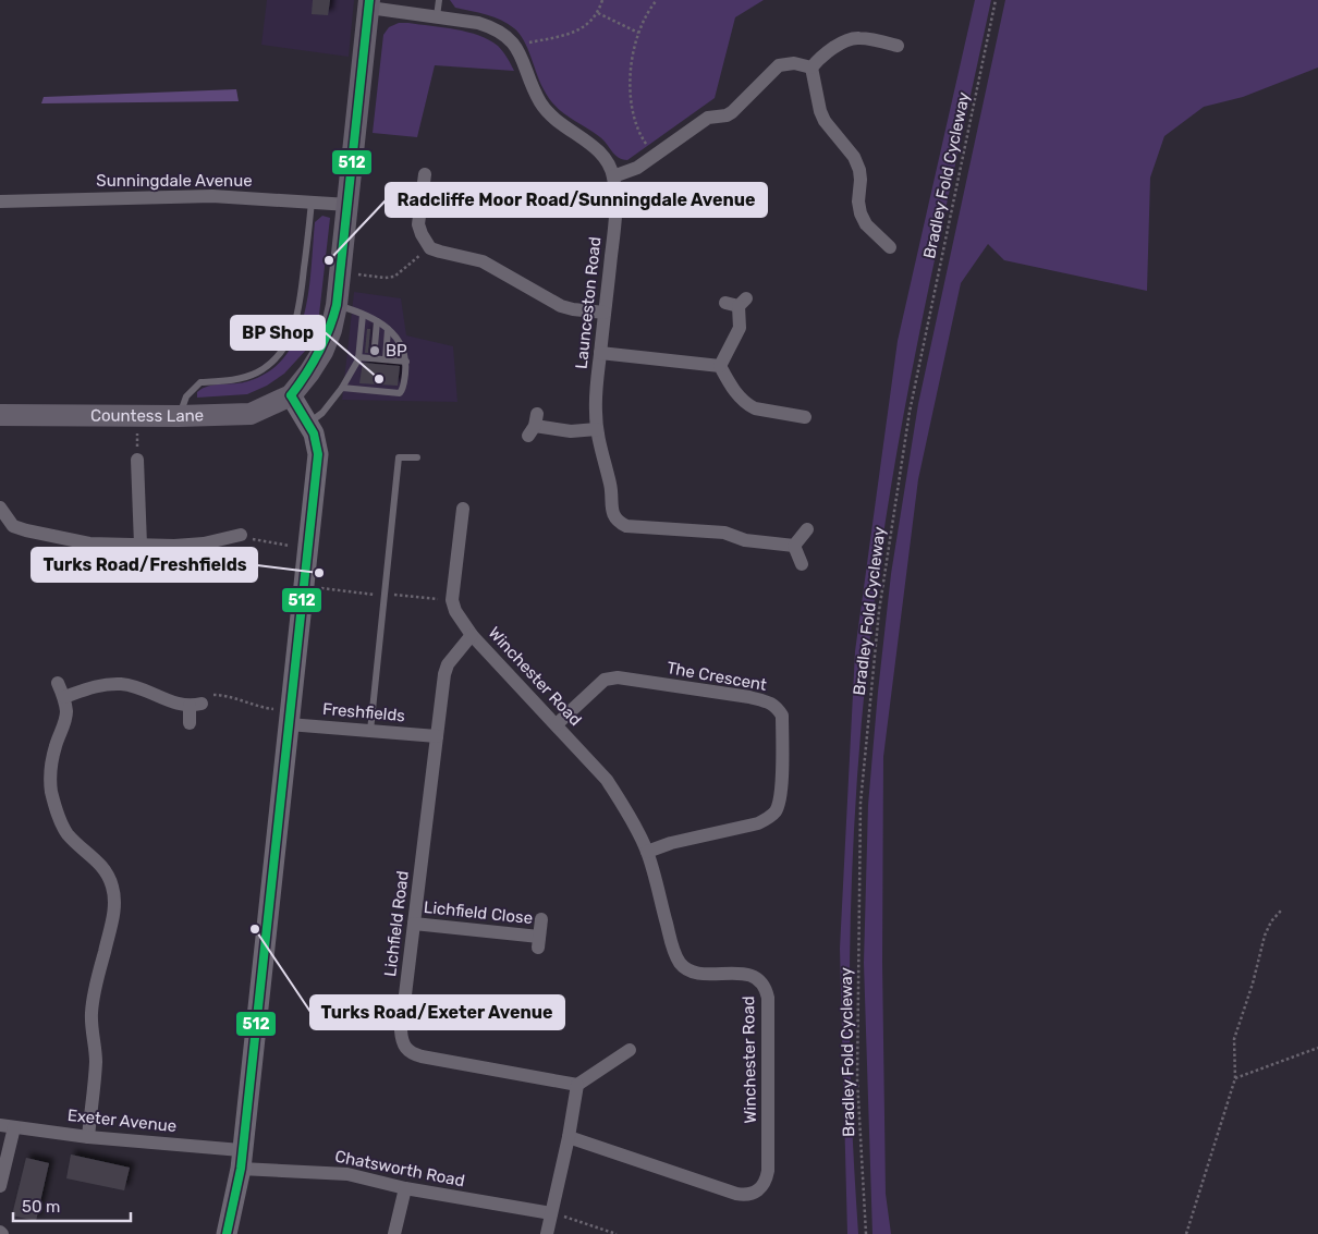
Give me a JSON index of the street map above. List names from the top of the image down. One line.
{"streets":{"main road":["Countess Lane"],"street":["Sunningdale Avenue","Launceston Road","Winchester Road","The Crescent","Freshfields","Lichfield Close","Lichfield Road","Exeter Avenue","Chatsworth Road"],"path":["Bradley Fold Cycleway"]},"crossings":[["Winchester Road","The Crescent"],["Winchester Road","Lichfield Road"],["Freshfields","Lichfield Road"],["Lichfield Close","Lichfield Road"],["Exeter Avenue","Chatsworth Road"]],"places":["Radcliffe Moor Road/Sunningdale Avenue","BP","BP Shop","Turks Road/Freshfields","Turks Road/Exeter Avenue"],"lines":["transit line 512"],"scale_bar":"50 m"}
